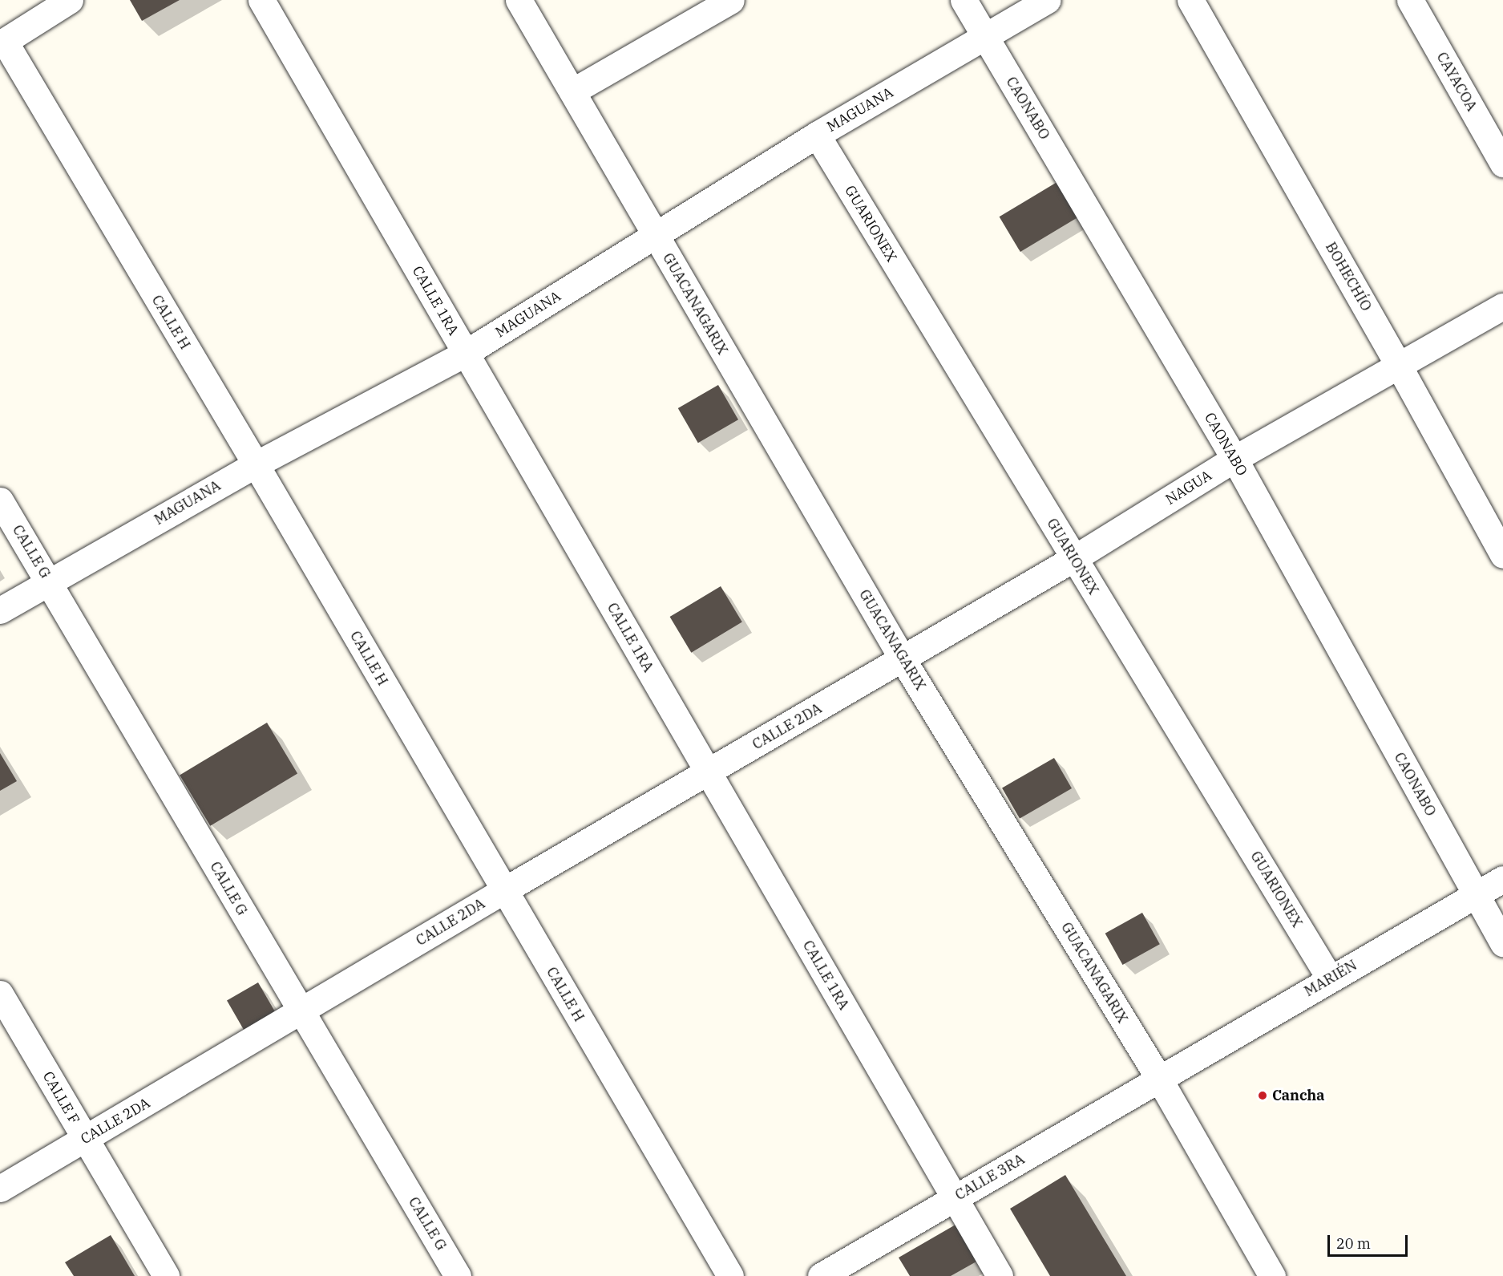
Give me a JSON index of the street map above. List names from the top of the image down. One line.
{"streets":{"street":["CAYACOA","CAONABO","MAGUANA","GUARIONEX","BOHECHÍO","CALLE 1RA","GUACANAGARIX","CALLE H","NAGUA","CALLE G","CALLE 2DA","MARIÉN","CALLE F","CALLE 3RA"]},"crossings":[["CAONABO","MAGUANA"],["CAONABO","NAGUA"],["CAONABO","MARIÉN"],["MAGUANA","GUARIONEX"],["MAGUANA","CALLE 1RA"],["MAGUANA","GUACANAGARIX"],["MAGUANA","CALLE H"],["MAGUANA","CALLE G"],["GUARIONEX","NAGUA"],["GUARIONEX","MARIÉN"],["BOHECHÍO","NAGUA"],["CALLE 1RA","CALLE 2DA"],["CALLE 1RA","CALLE 3RA"],["GUACANAGARIX","NAGUA"],["GUACANAGARIX","CALLE 2DA"],["GUACANAGARIX","MARIÉN"],["GUACANAGARIX","CALLE 3RA"],["CALLE H","CALLE 2DA"],["NAGUA","CALLE 2DA"],["CALLE G","CALLE 2DA"],["CALLE 2DA","CALLE F"],["MARIÉN","CALLE 3RA"]],"places":["Cancha"],"scale_bar":"20 m"}
